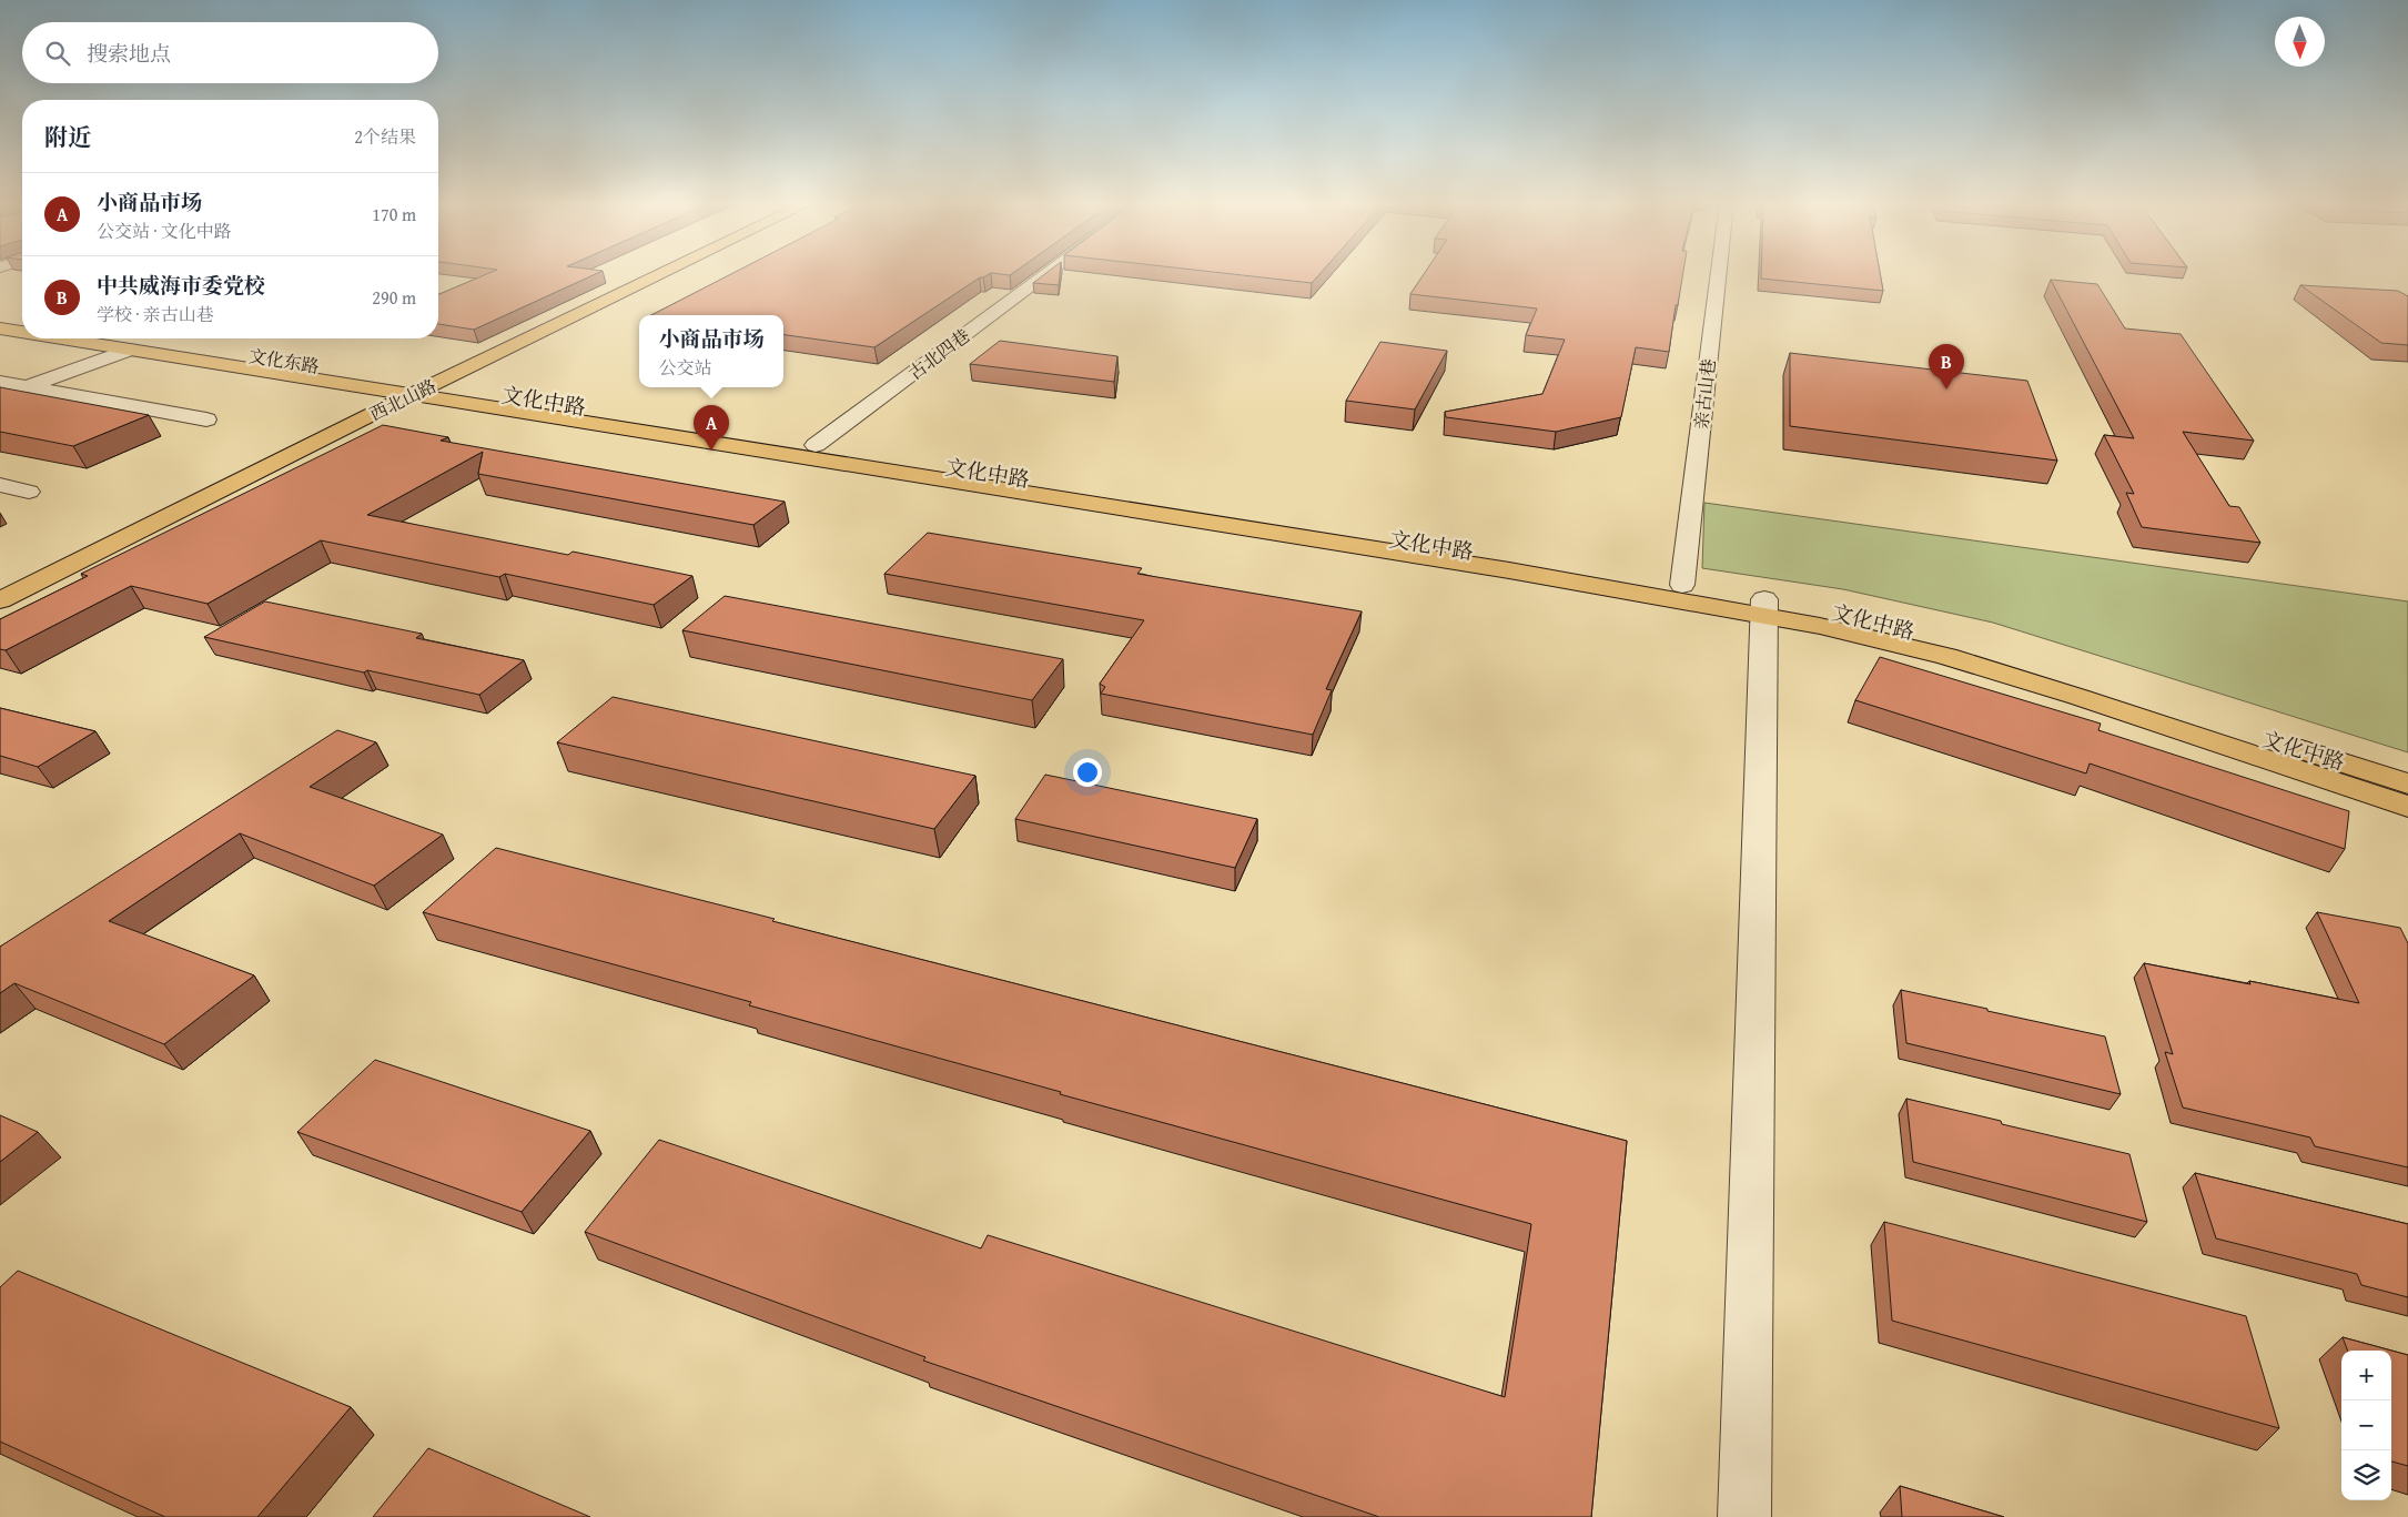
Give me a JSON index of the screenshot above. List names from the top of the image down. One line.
{"streets":{"main road":["文化东路","西北山路","文化中路"],"street":["古北四巷","亲古山巷"]},"crossings":[["古北四巷","文化中路"],["文化东路","西北山路"],["文化东路","文化中路"],["亲古山巷","文化中路"],["西北山路","文化中路"]],"north":"bottom","page":{"search":"搜索地点","heading":["附近","2个结果"],"list":[{"mark":"A","name":"小商品市场","note":"公交站 · 文化中路","value":"170 m"},{"mark":"B","name":"中共威海市委党校","note":"学校 · 亲古山巷","value":"290 m"}],"popup":["小商品市场","公交站"],"pins":["B","A"],"map_buttons":["+","−"]}}
